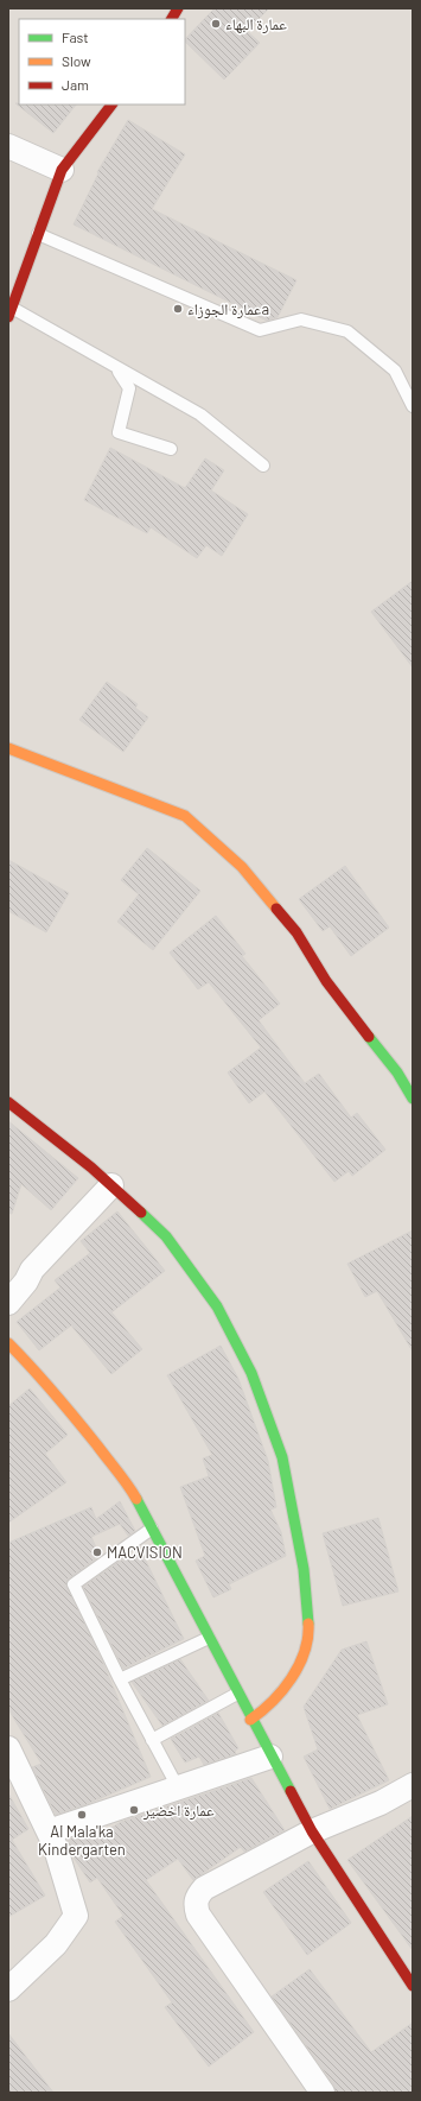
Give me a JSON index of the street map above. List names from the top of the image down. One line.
{"places":["عمارة البهاء","عمارة الجوزاءa","MACVISION","عمارة اخضير","Al Mala'ka Kindergarten"],"legend":["Fast","Slow","Jam"]}
